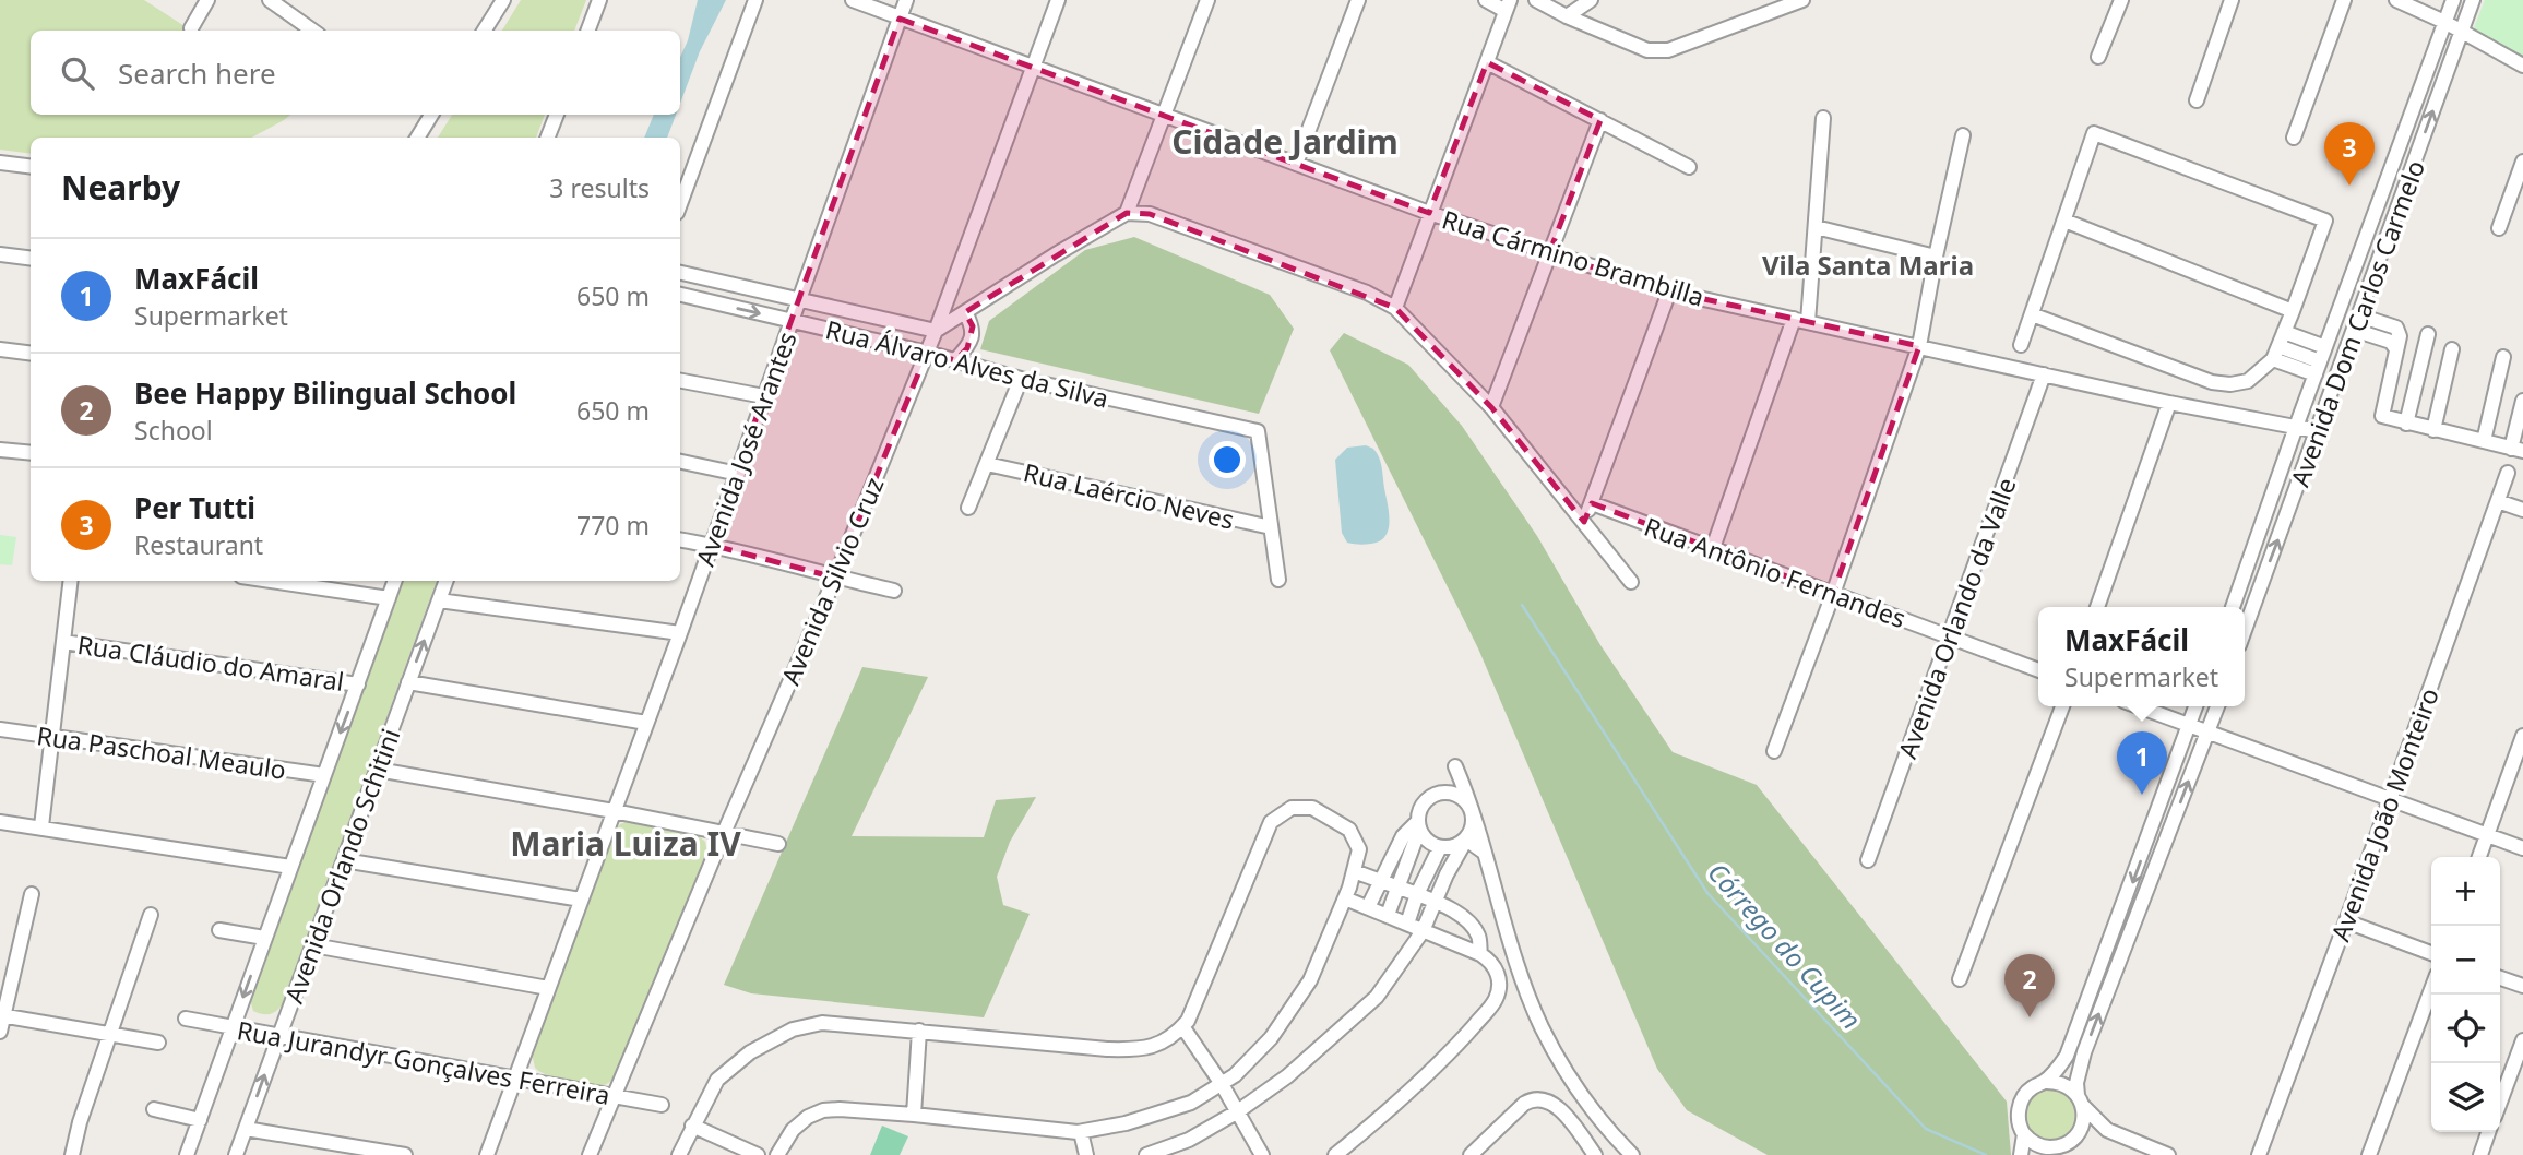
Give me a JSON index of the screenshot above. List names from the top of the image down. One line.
{"streets":{"street":["Rua Cármino Brambilla","Avenida Dom Carlos Carmelo","Rua Álvaro Alves da Silva","Avenida José Arantes","Rua Laércio Neves","Rua Antônio Fernandes","Avenida Silvio Cruz","Avenida Orlando da Valle","Rua Cláudio do Amaral","Rua Paschoal Meaulo","Avenida João Monteiro","Avenida Orlando Schitini","Rua Jurandyr Gonçalves Ferreira"]},"crossings":[["Rua Cármino Brambilla","Avenida Dom Carlos Carmelo"],["Rua Cármino Brambilla","Avenida José Arantes"],["Rua Cármino Brambilla","Avenida Silvio Cruz"],["Rua Cármino Brambilla","Avenida Orlando da Valle"],["Rua Álvaro Alves da Silva","Avenida José Arantes"],["Rua Álvaro Alves da Silva","Rua Laércio Neves"],["Rua Álvaro Alves da Silva","Avenida Silvio Cruz"],["Avenida José Arantes","Rua Jurandyr Gonçalves Ferreira"],["Rua Antônio Fernandes","Avenida Orlando da Valle"],["Avenida Silvio Cruz","Rua Jurandyr Gonçalves Ferreira"],["Rua Cláudio do Amaral","Avenida Orlando Schitini"],["Rua Paschoal Meaulo","Avenida Orlando Schitini"],["Avenida Orlando Schitini","Rua Jurandyr Gonçalves Ferreira"]],"districts":["Cidade Jardim","Vila Santa Maria","Maria Luiza IV"],"water":["Córrego do Cupim"],"page":{"search":"Search here","pins":["3","1","2"],"heading":["Nearby","3 results"],"list":[{"mark":"1","name":"MaxFácil","note":"Supermarket","value":"650 m"},{"mark":"2","name":"Bee Happy Bilingual School","note":"School","value":"650 m"},{"mark":"3","name":"Per Tutti","note":"Restaurant","value":"770 m"}],"popup":["MaxFácil","Supermarket"],"map_buttons":["+","−"]}}
